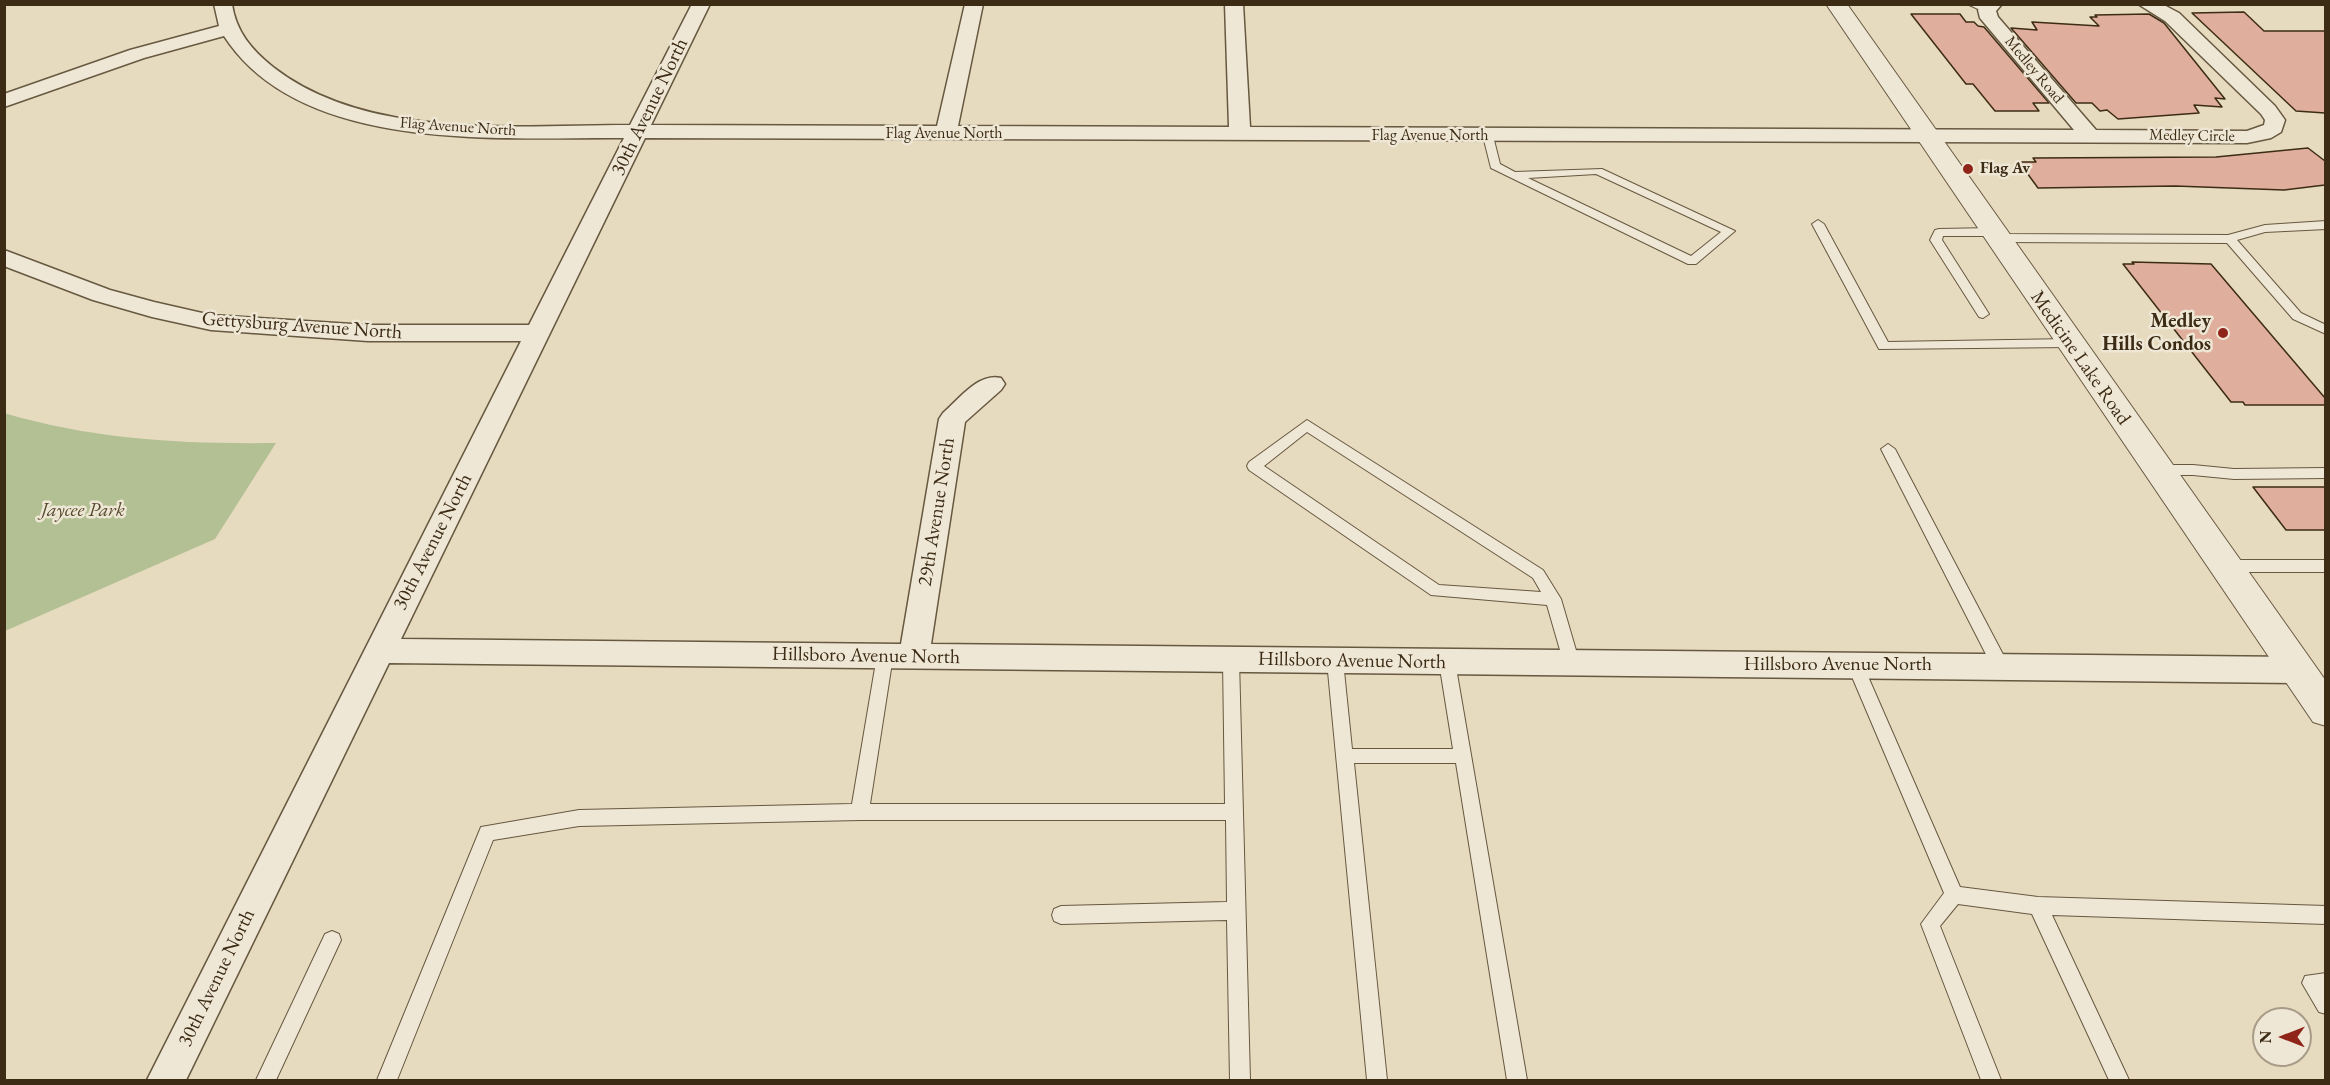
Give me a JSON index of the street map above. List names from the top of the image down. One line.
{"streets":{"street":["Medley Road","30th Avenue North","Flag Avenue North","Medley Circle","Gettysburg Avenue North","Medicine Lake Road","29th Avenue North","Hillsboro Avenue North"]},"crossings":[["Medley Road","Medley Circle"],["30th Avenue North","Flag Avenue North"],["30th Avenue North","Gettysburg Avenue North"],["30th Avenue North","Hillsboro Avenue North"],["Flag Avenue North","Medley Circle"],["Flag Avenue North","Medicine Lake Road"],["Medley Circle","Medicine Lake Road"],["Medicine Lake Road","Hillsboro Avenue North"],["29th Avenue North","Hillsboro Avenue North"]],"parks":["Jaycee Park"],"places":["Flag Av","Medley Hills Condos"],"north":"left"}
